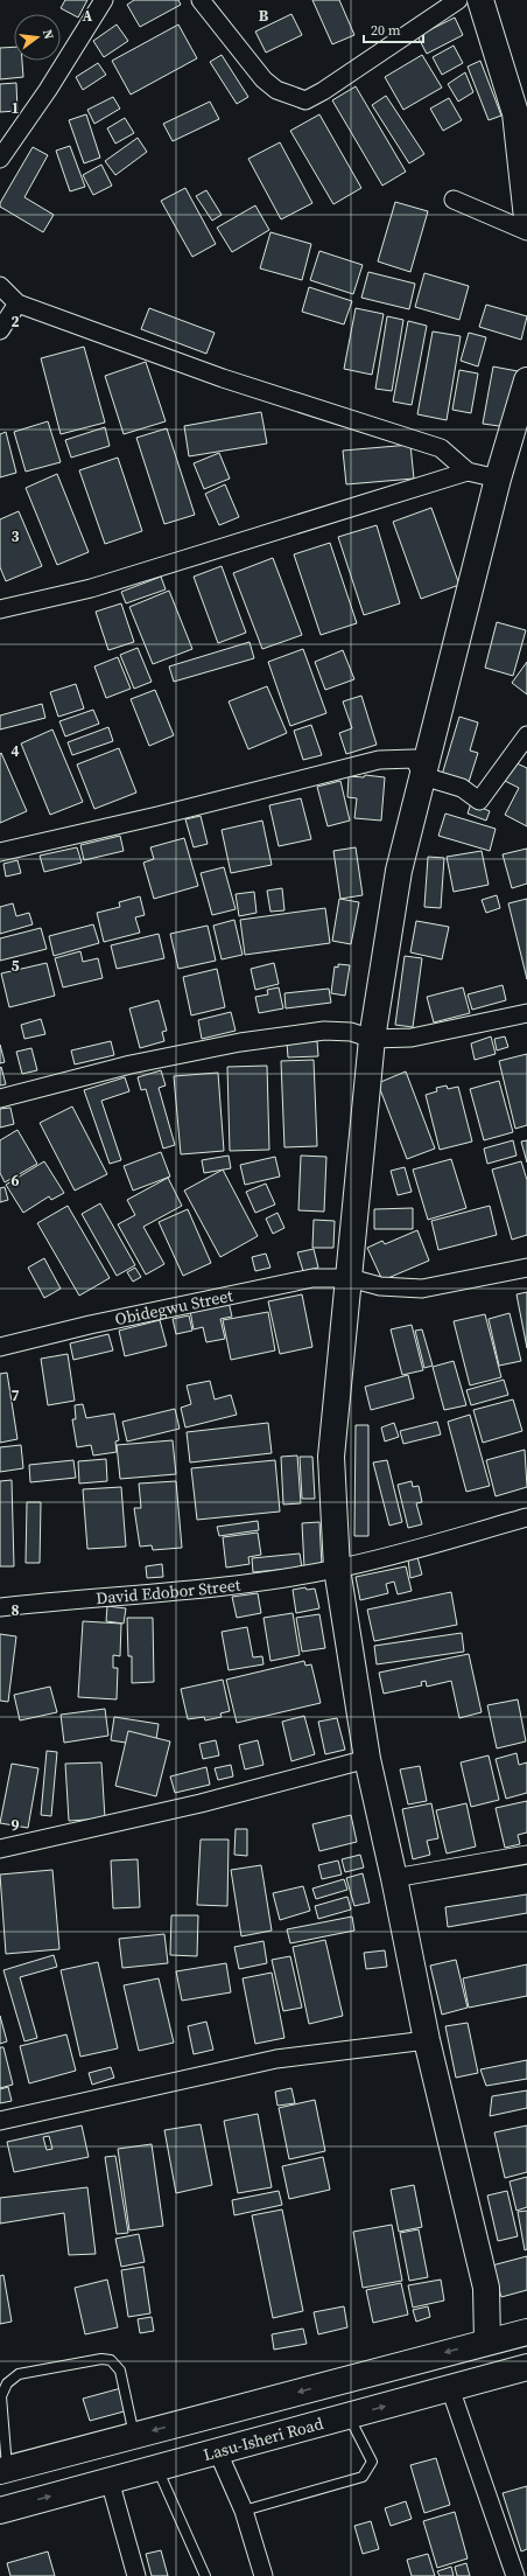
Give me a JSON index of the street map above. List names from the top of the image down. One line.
{"streets":{"street":["Obidegwu Street","David Edobor Street","Lasu-Isheri Road"]},"scale_bar":"20 m","north":"right","grid":{"columns":["A","B"],"rows":["1","2","3","4","5","6","7","8","9"]}}
